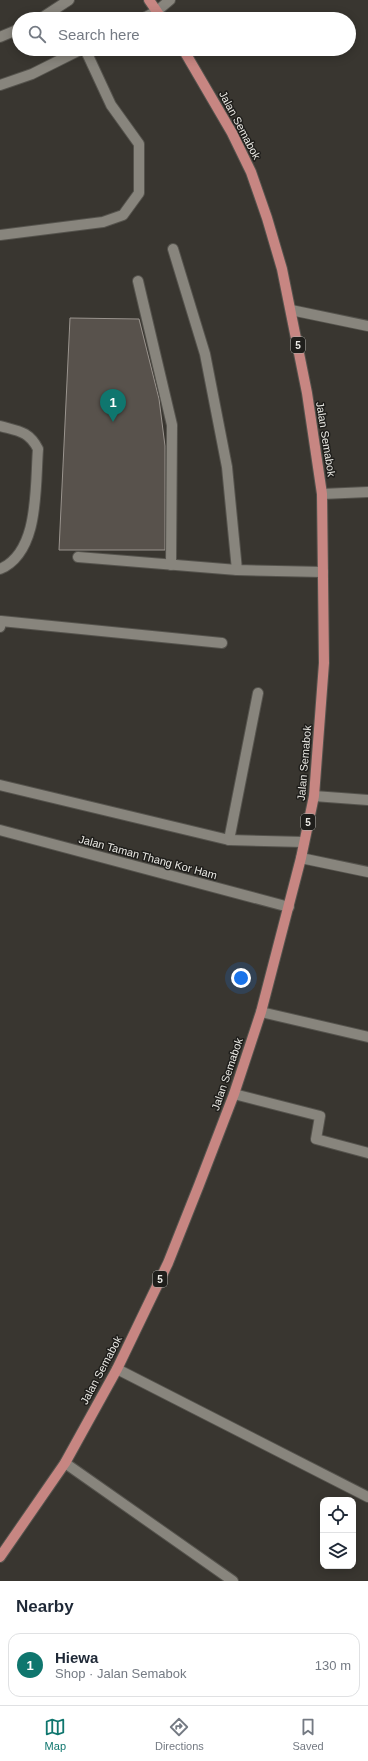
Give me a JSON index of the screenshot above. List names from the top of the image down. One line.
{"streets":{"main road":["Jalan Semabok","5"],"street":["Jalan Taman Thang Kor Ham"]},"crossings":[["Jalan Semabok","Jalan Taman Thang Kor Ham"]],"page":{"search":"Search here","pins":"1","heading":"Nearby","list":[{"mark":"1","name":"Hiewa","note":"Shop · Jalan Semabok","value":"130 m"}],"nav":["Map","Directions","Saved"]}}
